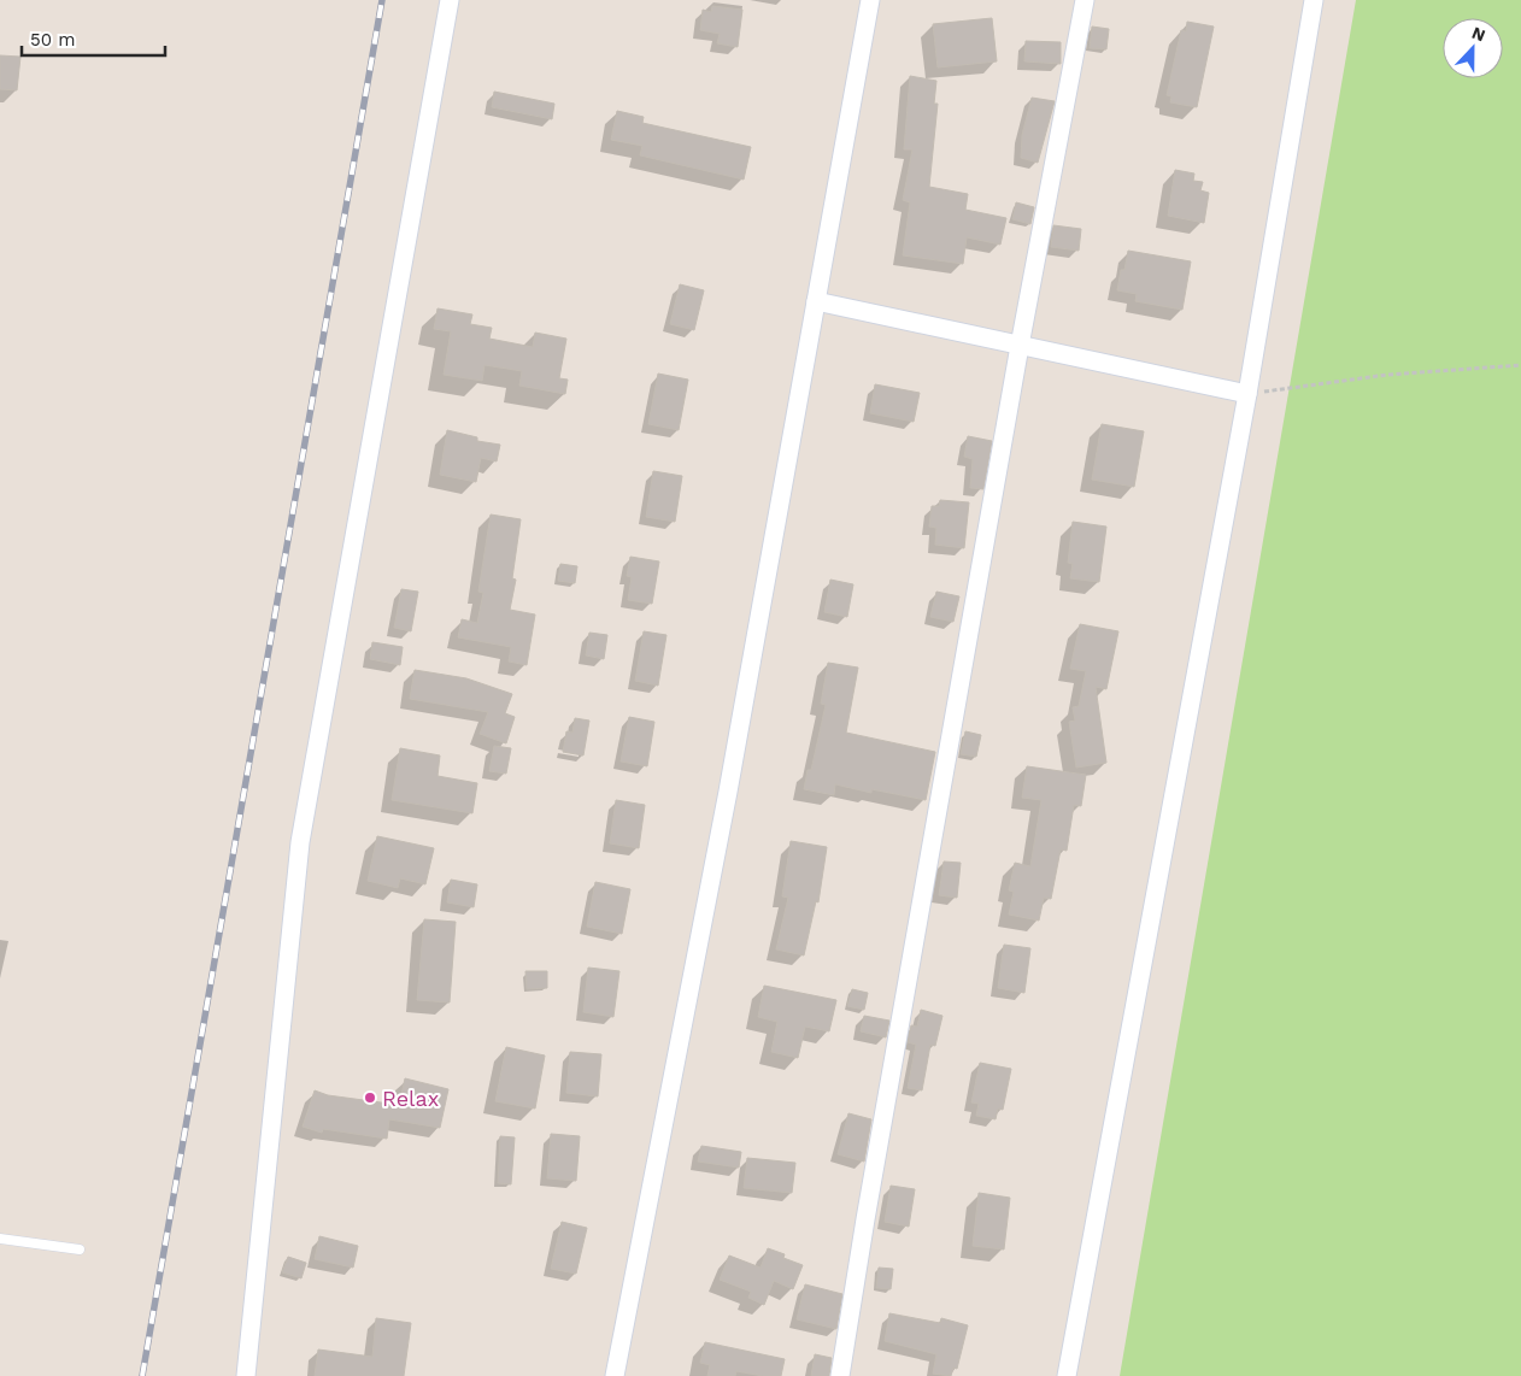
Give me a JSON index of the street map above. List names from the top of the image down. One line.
{"places":["Relax"],"scale_bar":"50 m","north":"top"}
